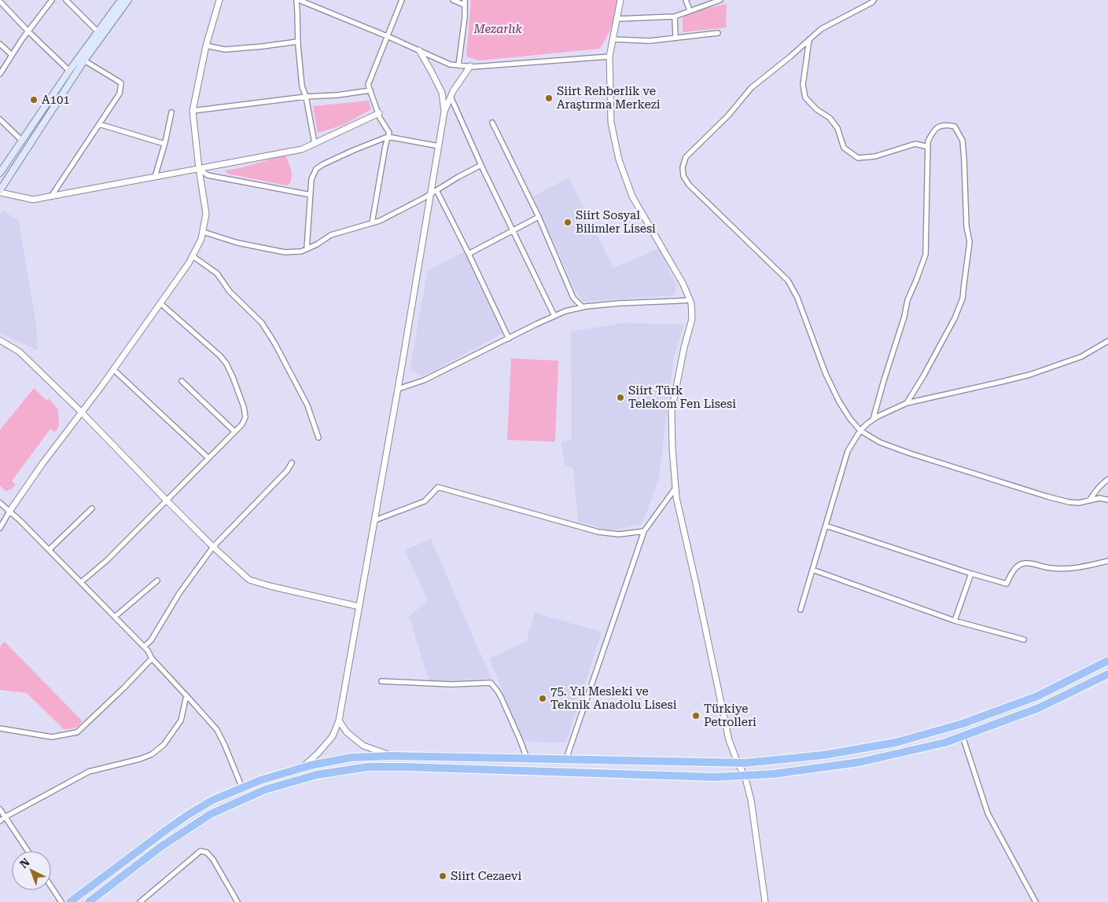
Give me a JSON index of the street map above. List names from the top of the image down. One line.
{"parks":["Mezarlık"],"places":["Siirt Rehberlik ve Araştırma Merkezi","A101","Siirt Sosyal Bilimler Lisesi","Siirt Türk Telekom Fen Lisesi","75. Yıl Mesleki ve Teknik Anadolu Lisesi","Türkiye Petrolleri","Siirt Cezaevi"],"north":"top left"}
